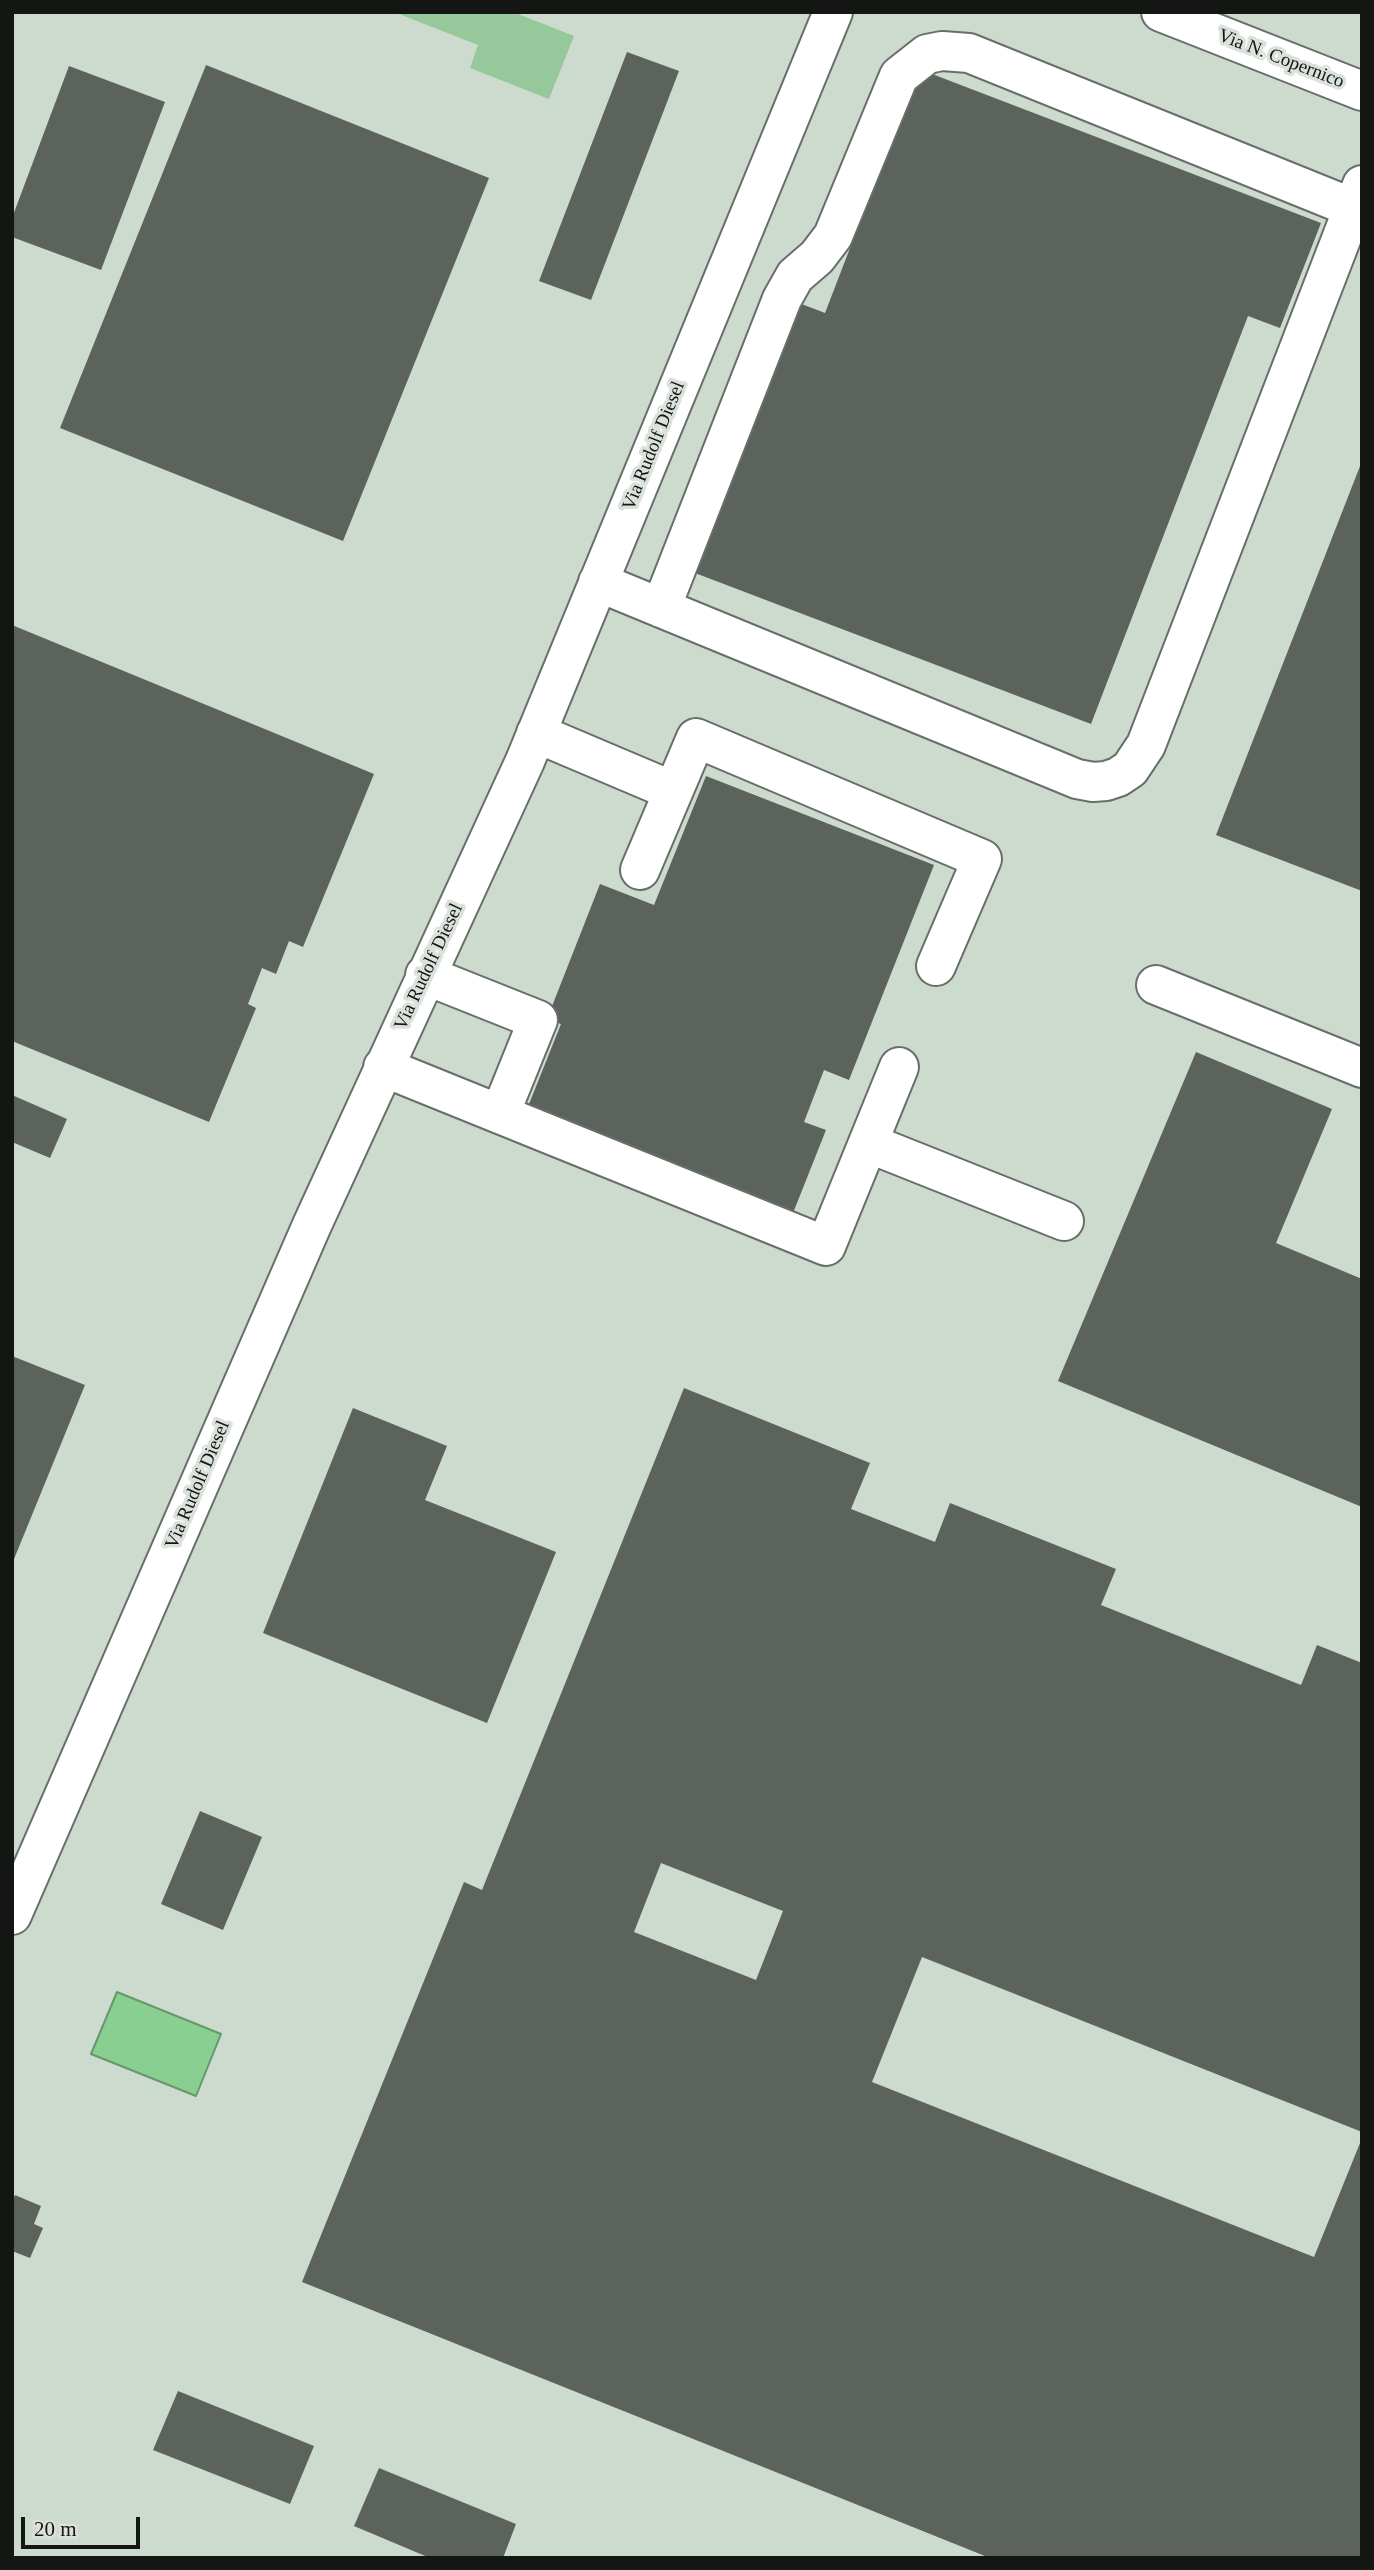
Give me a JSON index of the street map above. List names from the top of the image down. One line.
{"streets":{"street":["Via N. Copernico","Via Rudolf Diesel"]},"scale_bar":"20 m"}
